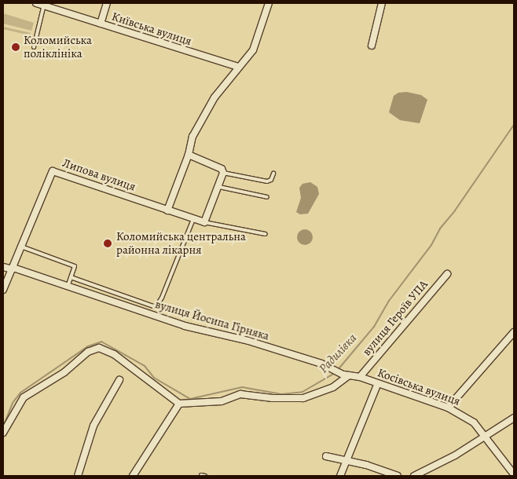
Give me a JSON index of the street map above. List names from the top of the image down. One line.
{"streets":{"street":["Київська вулиця","Липова вулиця","вулиця Героїв УПА","вулиця Йосипа Гірняка","Косівська вулиця"]},"crossings":[["Липова вулиця","вулиця Йосипа Гірняка"],["вулиця Героїв УПА","вулиця Йосипа Гірняка"],["вулиця Героїв УПА","Косівська вулиця"],["вулиця Йосипа Гірняка","Косівська вулиця"]],"water":["Радилівка"],"places":["Коломийська поліклініка","Коломийська центральна районна лікарня"]}
